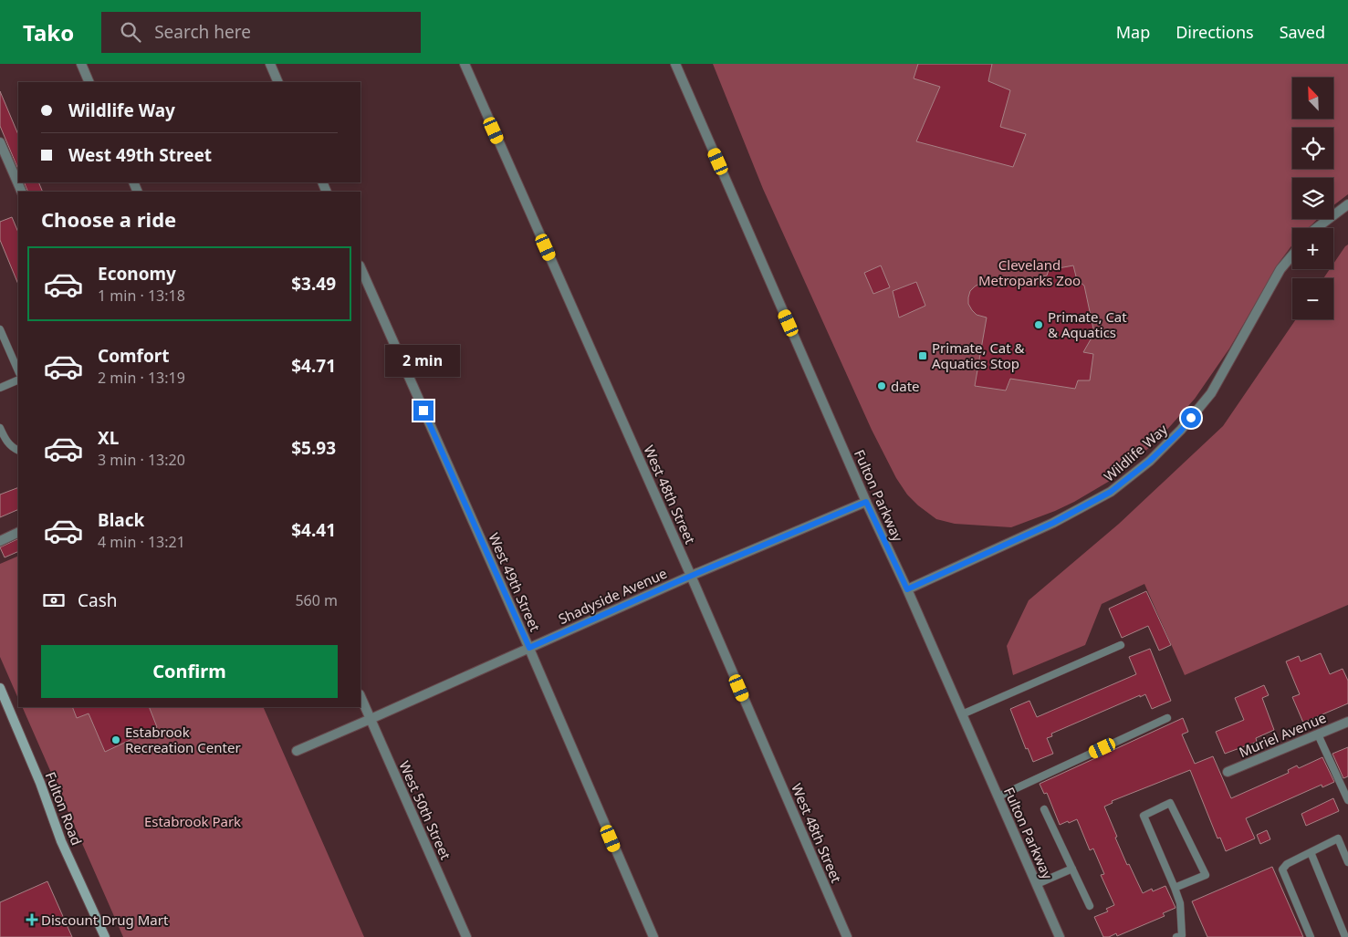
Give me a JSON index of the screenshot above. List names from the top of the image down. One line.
{"streets":{"main road":["Fulton Road"],"street":["Wildlife Way","West 48th Street","Fulton Parkway","West 49th Street","Shadyside Avenue","Muriel Avenue","West 50th Street"]},"crossings":[["Wildlife Way","Fulton Parkway"],["West 48th Street","Shadyside Avenue"],["Fulton Parkway","Shadyside Avenue"],["West 49th Street","Shadyside Avenue"],["Shadyside Avenue","West 50th Street"]],"parks":["Cleveland Metroparks Zoo","Estabrook Park"],"places":{"other":["Primate, Cat & Aquatics","date","Estabrook Recreation Center"],"transit":["Primate, Cat & Aquatics Stop"],"health":["Discount Drug Mart"]},"north":"top left","page":{"header":"Tako","search":"Search here","nav":["Map","Directions","Saved"],"map_buttons":["+","−"],"banner":["Wildlife Way","West 49th Street"],"heading":"Choose a ride","list":[{"name":"Economy","note":"1 min · 13:18","value":"$3.49"},{"name":"Comfort","note":"2 min · 13:19","value":"$4.71"},{"name":"XL","note":"3 min · 13:20","value":"$5.93"},{"name":"Black","note":"4 min · 13:21","value":"$4.41"}],"bubble":"2 min","pay":["Cash","560 m"],"buttons":"Confirm"}}
